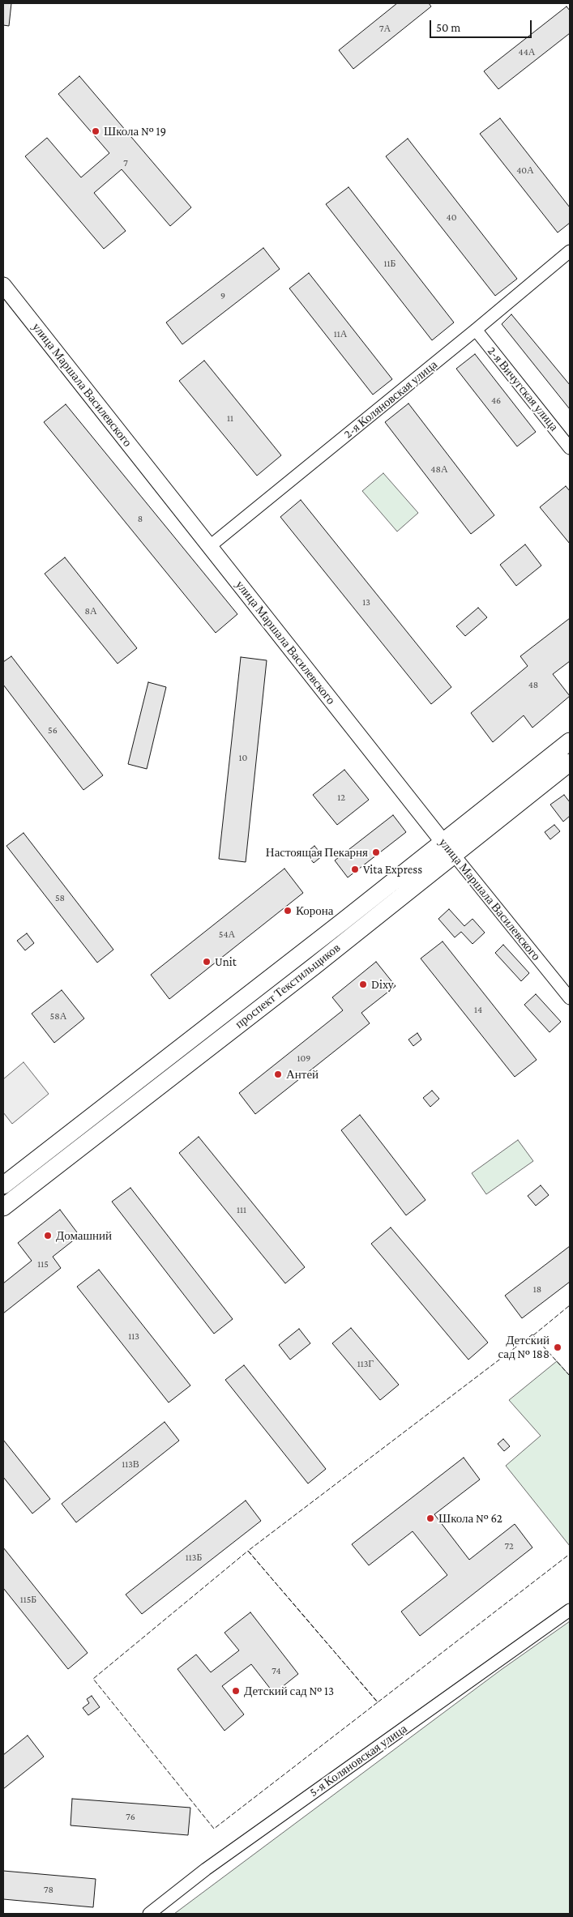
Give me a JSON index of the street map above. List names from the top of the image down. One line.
{"streets":{"main road":["проспект Текстильщиков"],"street":["улица Маршала Василевского","2-я Вичугская улица","2-я Коляновская улица","5-я Коляновская улица"]},"crossings":[["улица Маршала Василевского","2-я Коляновская улица"],["улица Маршала Василевского","проспект Текстильщиков"],["2-я Вичугская улица","2-я Коляновская улица"]],"places":["Школа № 19","Настоящая Пекарня","Vita Express","Корона","Unit","Dixy","Антей","Домашний","Детский сад № 188","Школа № 62","Детский сад № 13"],"house_numbers":["7А","44А","7","40А","40","11Б","9","11А","46","11","48А","8","13","8А","48","56","10","12","58","54А","14","58А","109","111","115","18","113","113Г","113В","72","113Б","115Б","74","76","78"],"scale_bar":"50 m"}
